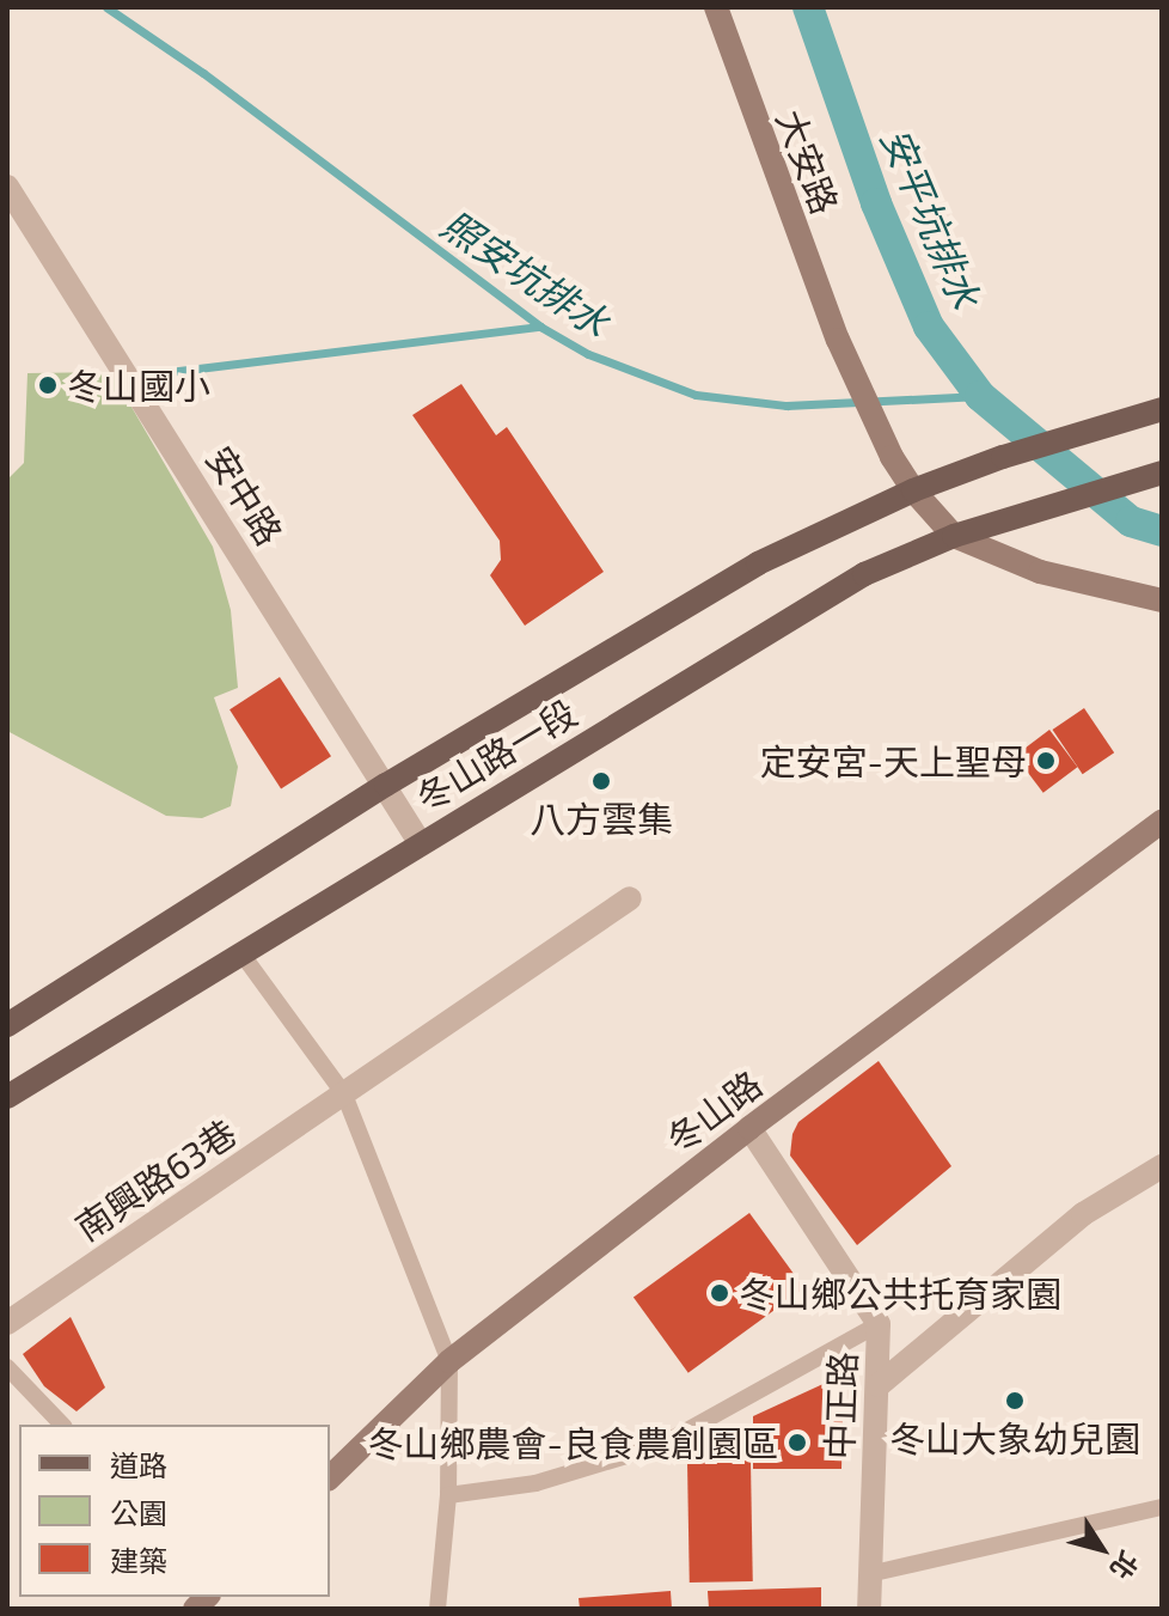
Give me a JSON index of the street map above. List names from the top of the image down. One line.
{"streets":{"main road":["冬山路一段"],"street":["大安路","安中路","冬山路","南興路63巷","中正路"]},"crossings":[["大安路","冬山路一段"],["安中路","冬山路一段"],["冬山路","中正路"]],"water":["安平坑排水","照安坑排水"],"places":["冬山國小","定安宮-天上聖母","八方雲集","冬山鄉公共托育家園","冬山大象幼兒園","冬山鄉農會-良食農創園區"],"legend":["道路","公園","建築"],"north":"bottom right"}
